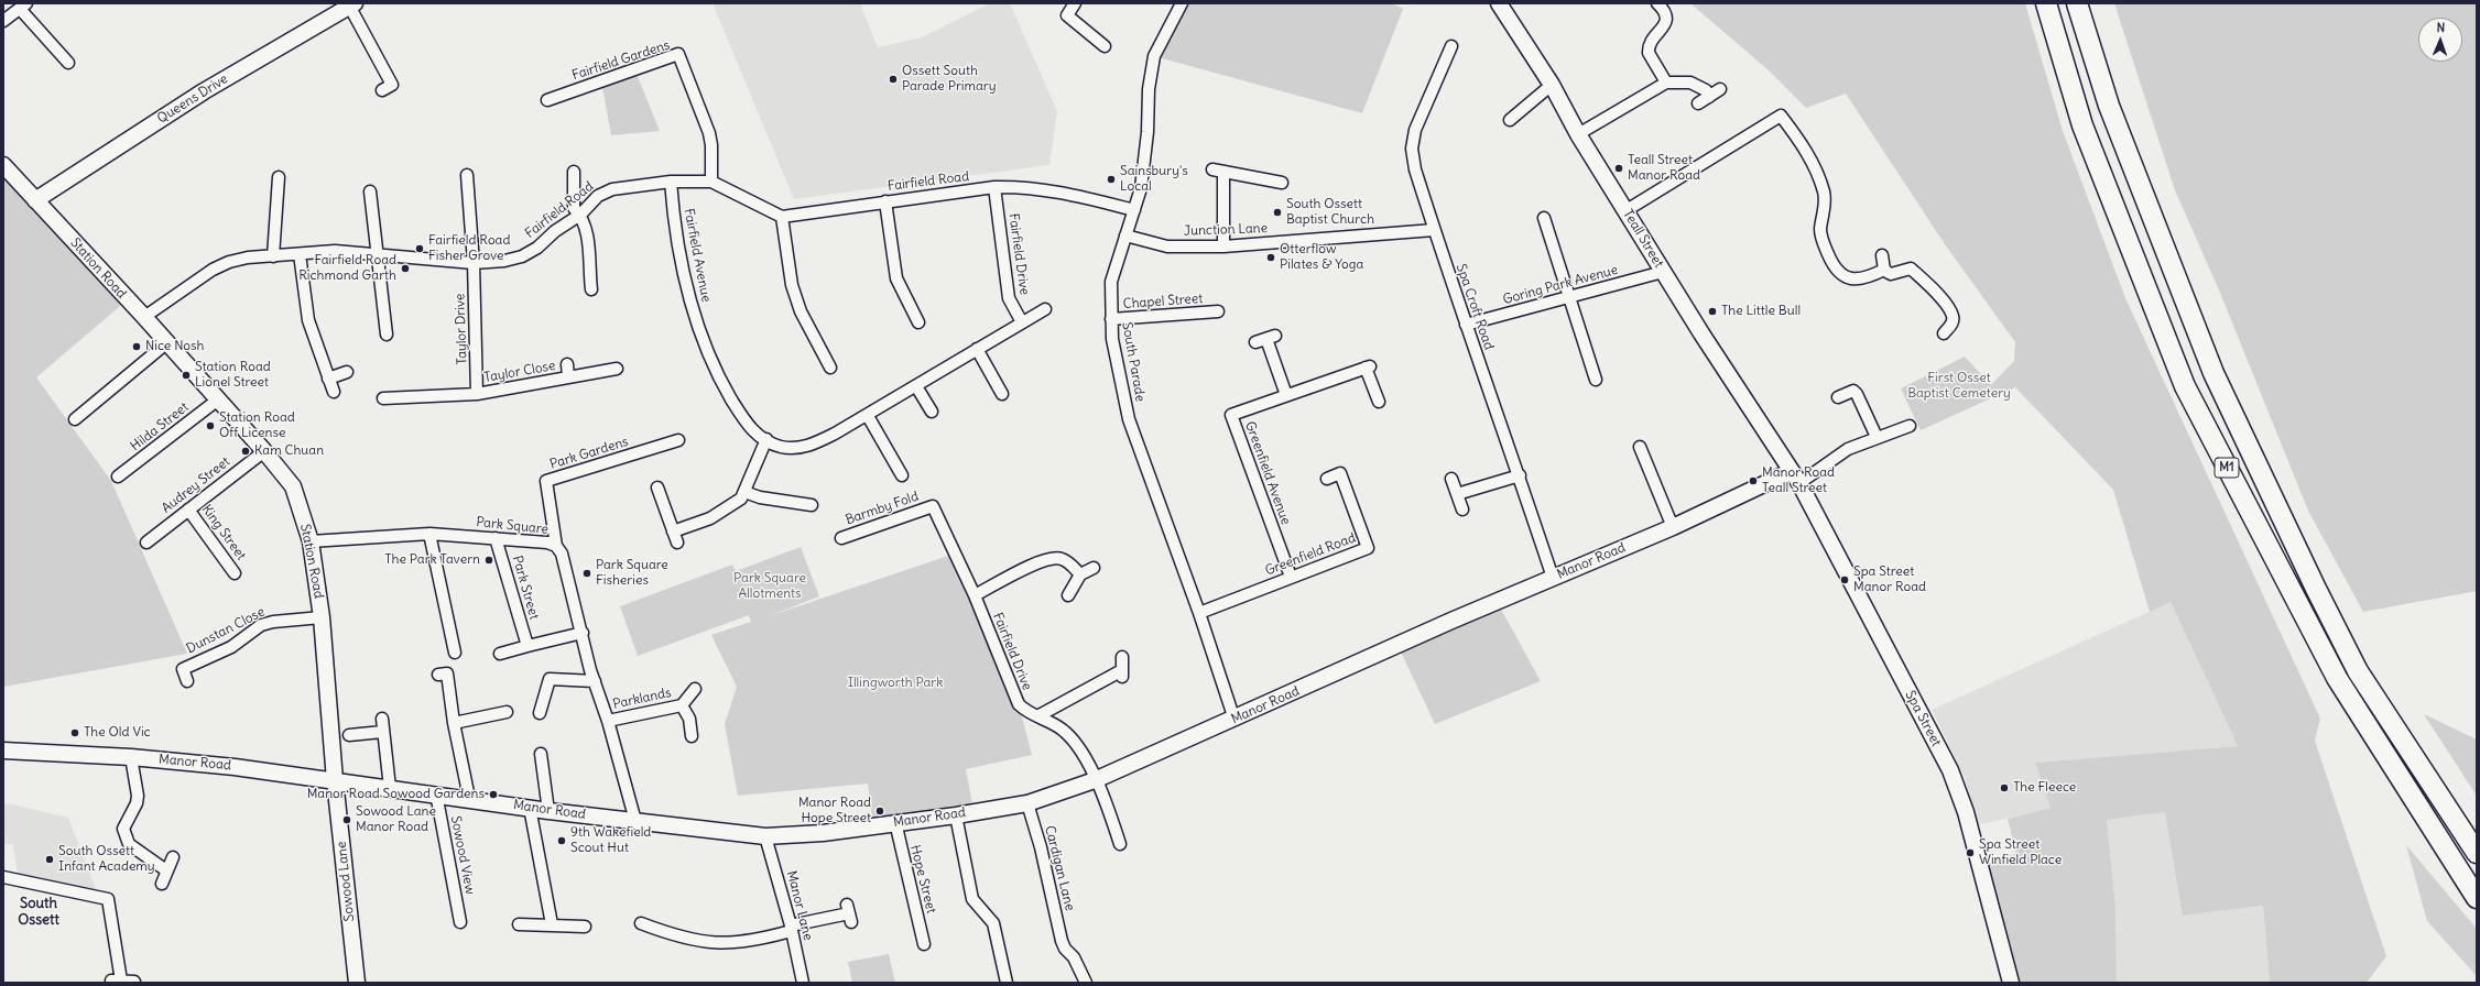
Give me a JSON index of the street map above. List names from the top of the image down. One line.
{"streets":{"highway":["M1"],"street":["Fairfield Gardens","Queens Drive","Fairfield Road","Junction Lane","Teall Street","Fairfield Drive","Fairfield Avenue","Station Road","Goring Park Avenue","Chapel Street","Spa Croft Road","Taylor Drive","South Parade","Taylor Close","Hilda Street","Park Gardens","Greenfield Avenue","Audrey Street","Barmby Fold","Park Square","King Street","Greenfield Road","Manor Road","Park Street","Dunstan Close","Parklands","Spa Street","Sowood View","Cardigan Lane","Hope Street","Sowood Lane","Manor Lane"]},"crossings":[["Fairfield Gardens","Fairfield Road"],["Queens Drive","Station Road"],["Fairfield Road","Fairfield Drive"],["Fairfield Road","Fairfield Avenue"],["Fairfield Road","Station Road"],["Fairfield Road","Taylor Drive"],["Fairfield Road","South Parade"],["Junction Lane","Spa Croft Road"],["Junction Lane","South Parade"],["Teall Street","Goring Park Avenue"],["Teall Street","Manor Road"],["Teall Street","Spa Street"],["Fairfield Drive","Barmby Fold"],["Fairfield Drive","Manor Road"],["Station Road","Hilda Street"],["Station Road","Audrey Street"],["Station Road","Park Square"],["Station Road","Manor Road"],["Station Road","Dunstan Close"],["Station Road","Sowood Lane"],["Goring Park Avenue","Spa Croft Road"],["Chapel Street","South Parade"],["Spa Croft Road","Manor Road"],["Taylor Drive","Taylor Close"],["South Parade","Greenfield Road"],["South Parade","Manor Road"],["Park Gardens","Park Square"],["Greenfield Avenue","Greenfield Road"],["Audrey Street","King Street"],["Park Square","Manor Road"],["Park Square","Park Street"],["Park Square","Parklands"],["Manor Road","Spa Street"],["Manor Road","Sowood View"],["Manor Road","Cardigan Lane"],["Manor Road","Hope Street"],["Manor Road","Sowood Lane"],["Manor Road","Manor Lane"]],"districts":["South Ossett"],"parks":["First Osset Baptist Cemetery","Park Square Allotments","Illingworth Park"],"places":["Ossett South Parade Primary","Teall Street Manor Road","Sainsbury's Local","South Ossett Baptist Church","Fairfield Road Fisher Grove","Otterflow Pilates & Yoga","Fairfield Road Richmond Garth","The Little Bull","Nice Nosh","Station Road Lionel Street","Station Road Off License","Kam Chuan","Manor Road Teall Street","The Park Tavern","Park Square Fisheries","Spa Street Manor Road","The Old Vic","The Fleece","Manor Road Sowood Gardens","Manor Road Hope Street","Sowood Lane Manor Road","9th Wakefield Scout Hut","Spa Street Winfield Place","South Ossett Infant Academy"],"north":"top"}
